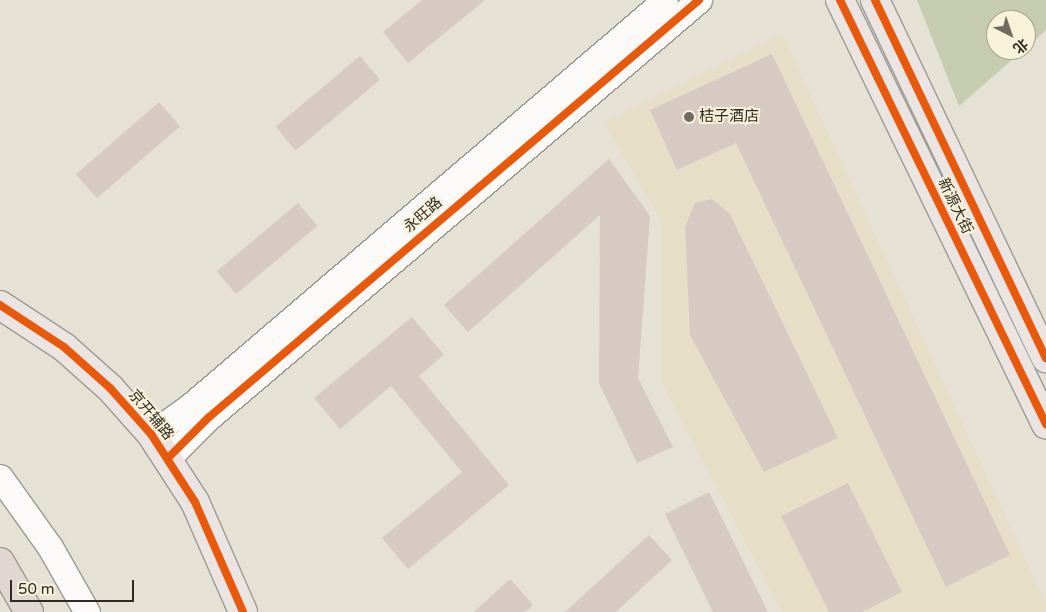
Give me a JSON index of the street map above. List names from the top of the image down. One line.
{"streets":{"main road":["新源大街","京开辅路"],"street":["永旺路"]},"crossings":[["永旺路","京开辅路"]],"places":["桔子酒店"],"scale_bar":"50 m","north":"bottom right"}
